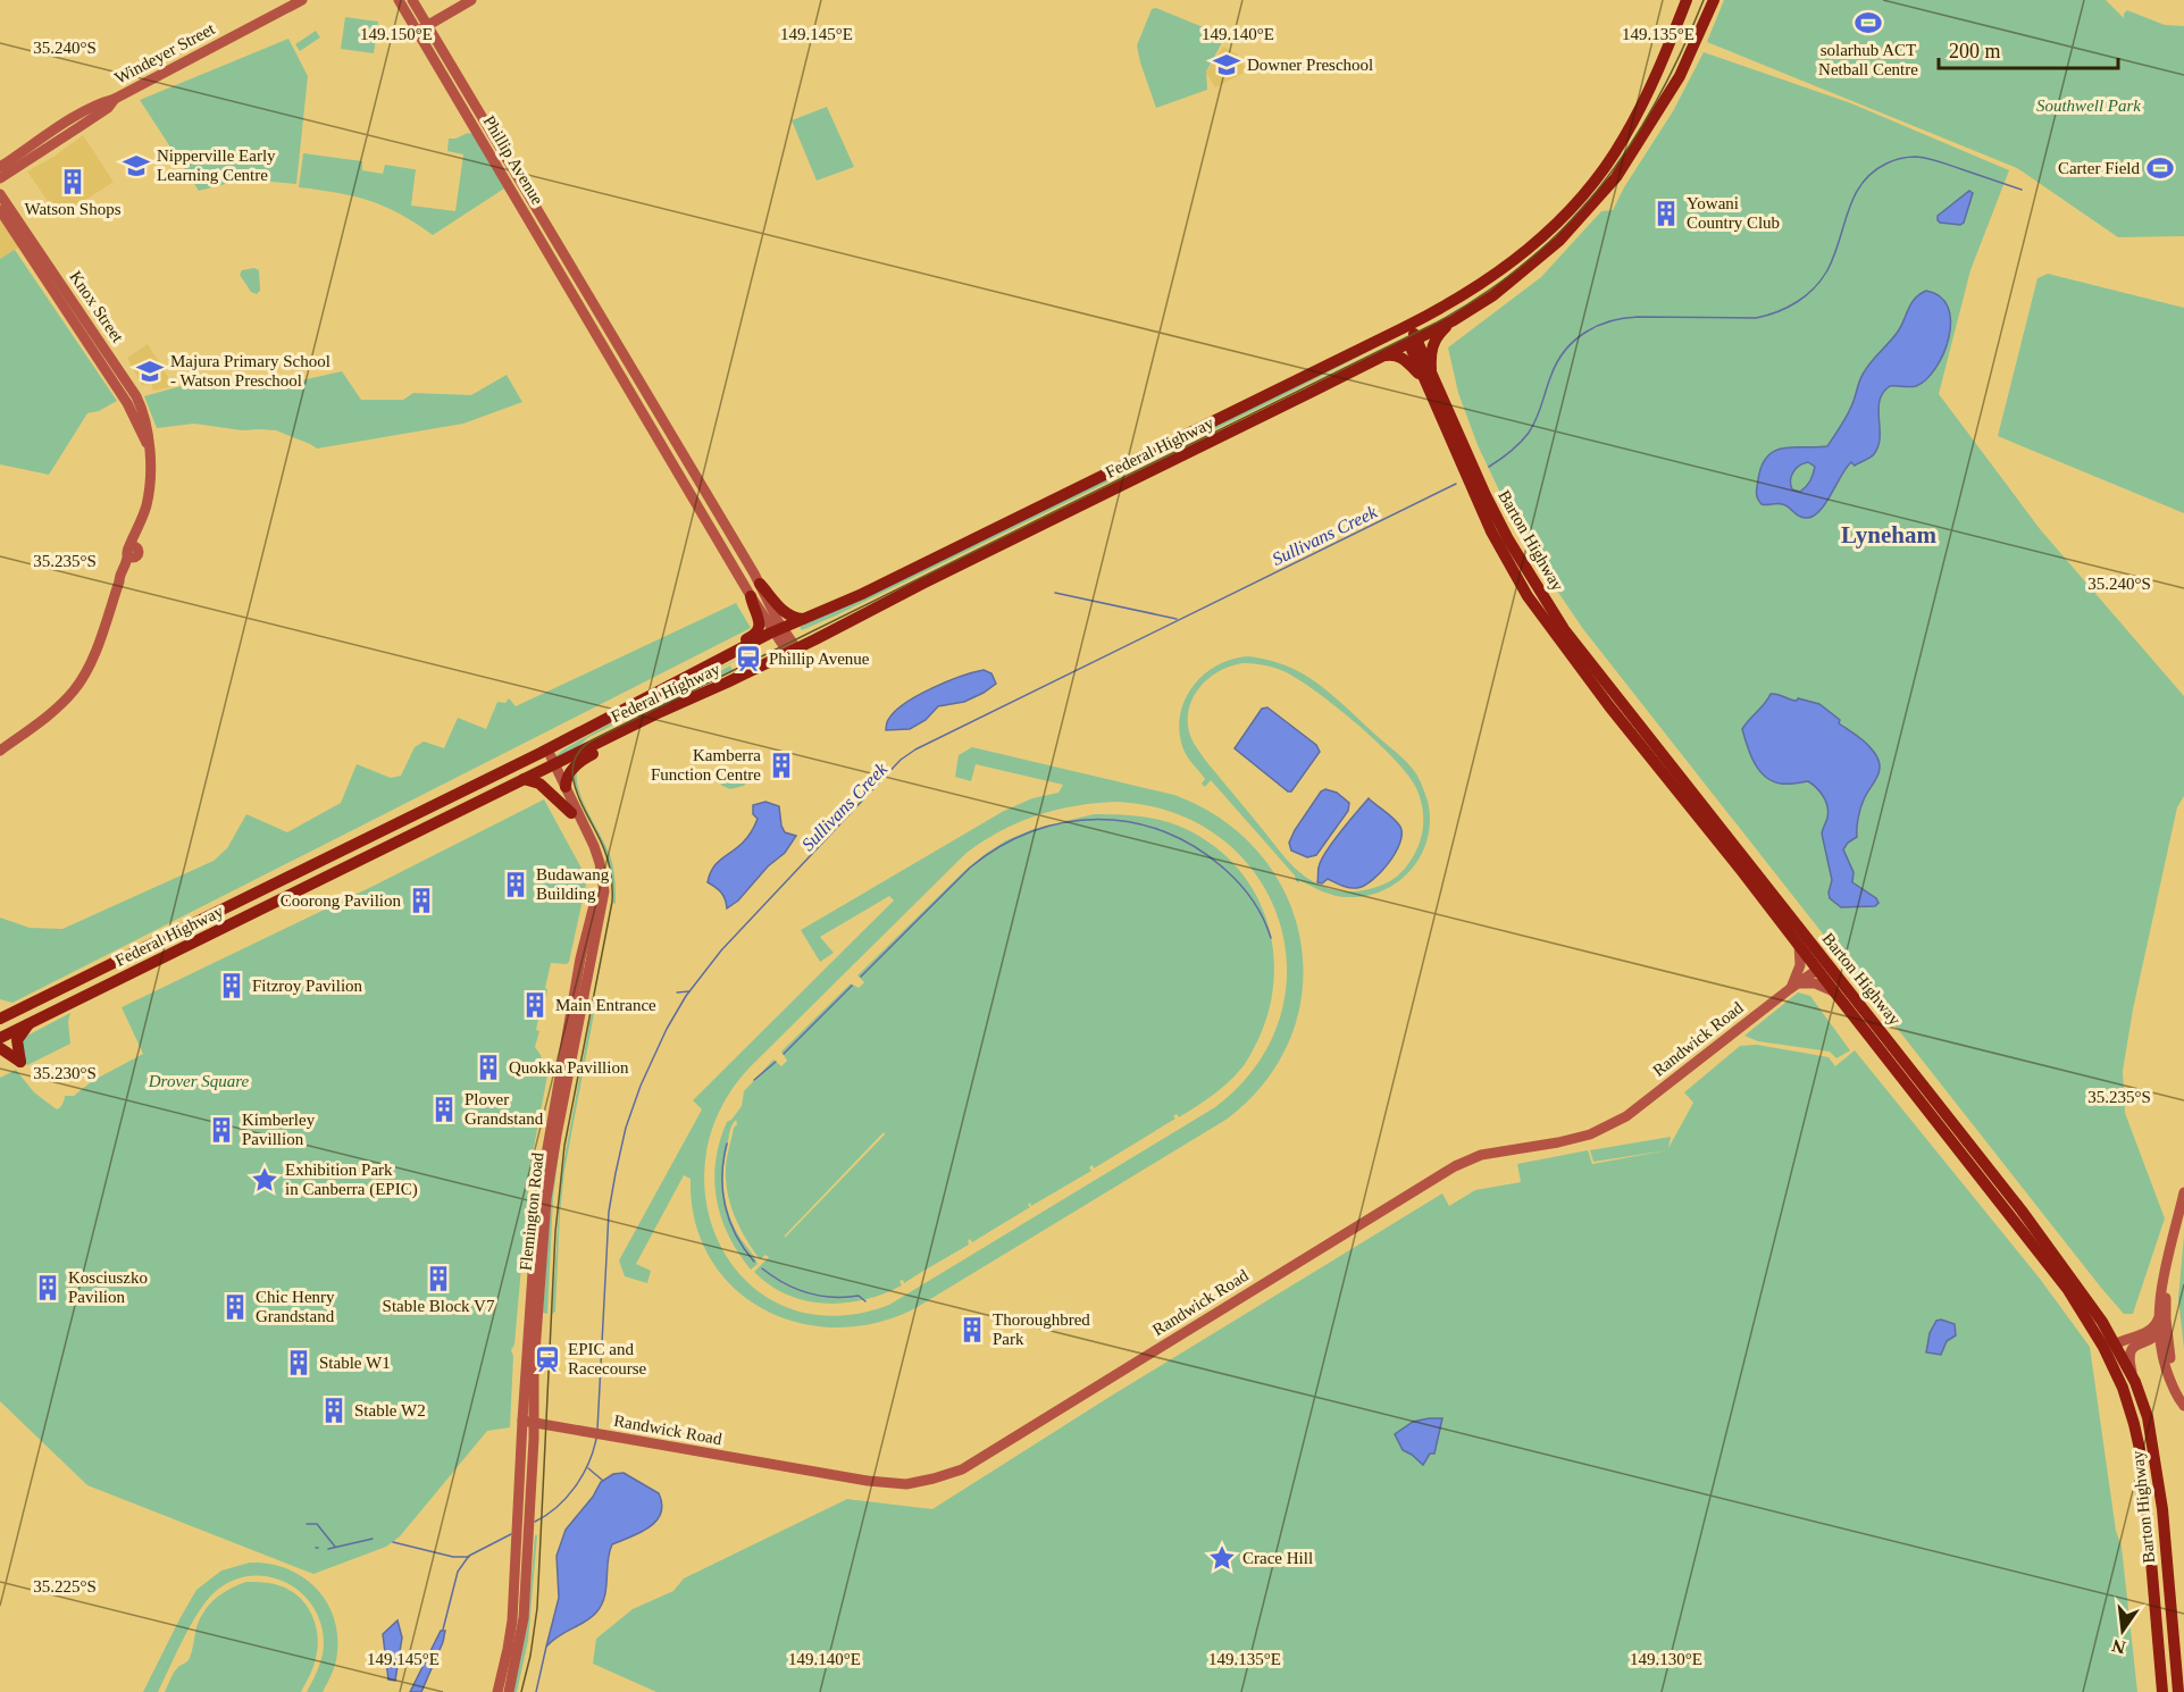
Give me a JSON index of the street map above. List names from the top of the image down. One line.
{"streets":{"highway":["Federal Highway","Barton Highway"],"main road":["Windeyer Street","Phillip Avenue","Knox Street","Randwick Road","Flemington Road"]},"crossings":[["Phillip Avenue","Federal Highway"],["Federal Highway","Barton Highway"],["Federal Highway","Flemington Road"],["Barton Highway","Randwick Road"],["Randwick Road","Flemington Road"]],"districts":["Lyneham"],"water":["Sullivans Creek"],"parks":["Southwell Park","Drover Square"],"places":{"sports":["solarhub ACT Netball Centre","Carter Field"],"school or university":["Downer Preschool","Nipperville Early Learning Centre","Majura Primary School - Watson Preschool"],"building":["Watson Shops","Yowani Country Club","Kamberra Function Centre","Budawang Building","Coorong Pavilion","Fitzroy Pavilion","Main Entrance","Quokka Pavillion","Plover Grandstand","Kimberley Pavillion","Stable Block V7","Kosciuszko Pavilion","Chic Henry Grandstand","Thoroughbred Park","Stable W1","Stable W2"],"station":["Phillip Avenue","EPIC and Racecourse"],"place":["Exhibition Park in Canberra (EPIC)","Crace Hill"]},"scale_bar":"200 m","north":"bottom","coordinates":["149.150°E","149.145°E","149.140°E","149.135°E","35.240°S","35.235°S","35.230°S","35.225°S","149.130°E"]}
